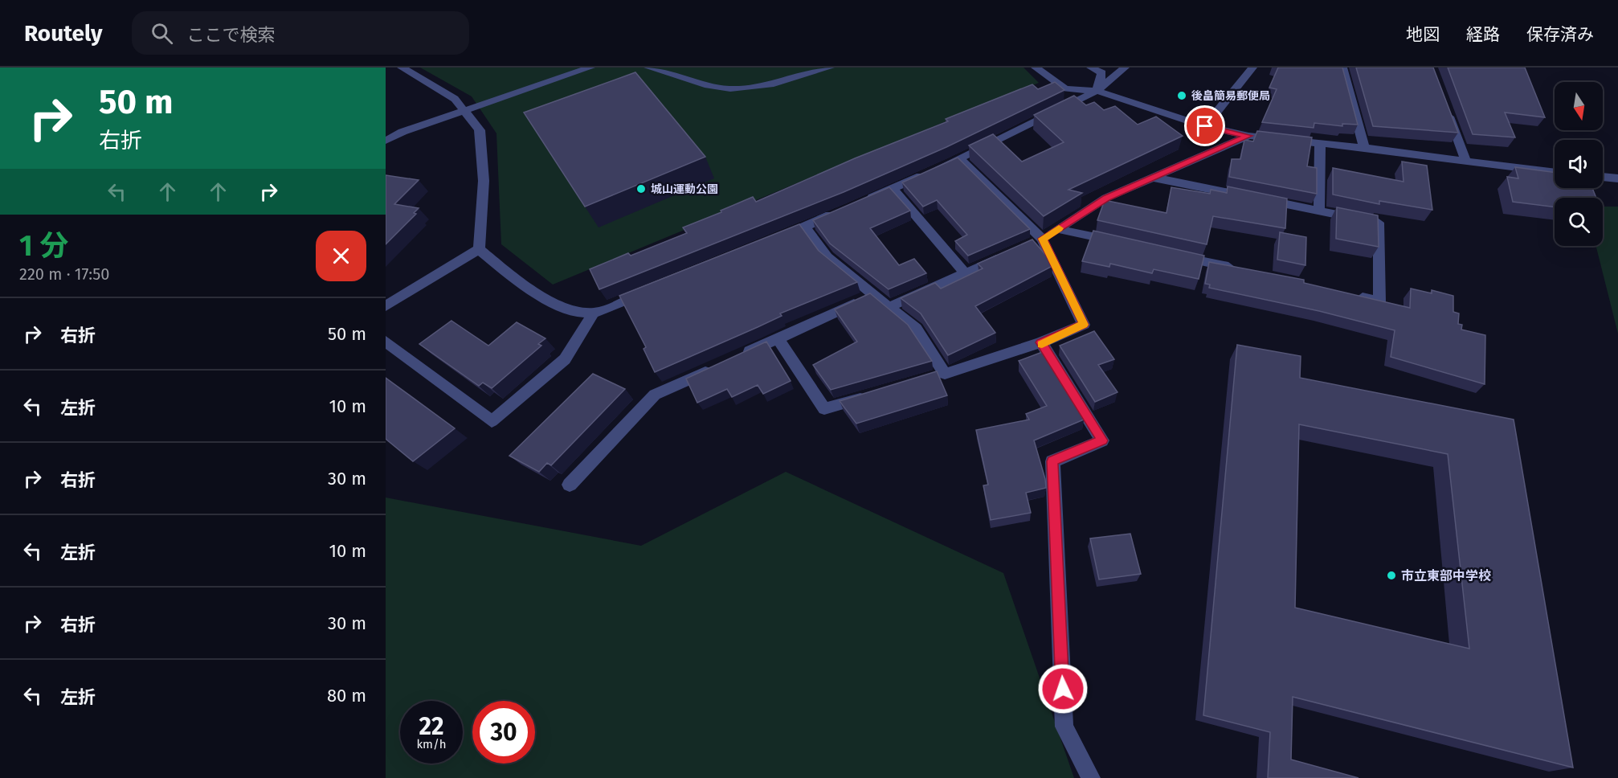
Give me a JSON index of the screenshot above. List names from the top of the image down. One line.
{"places":["後畠簡易郵便局","城山運動公園","市立東部中学校"],"north":"bottom","page":{"header":"Routely","search":"ここで検索","nav":["地図","経路","保存済み"],"turn":["50 m","右折"],"heading":["1 分","220 m · 17:50"],"list":[{"name":"右折","value":"50 m"},{"name":"左折","value":"10 m"},{"name":"右折","value":"30 m"},{"name":"左折","value":"10 m"},{"name":"右折","value":"30 m"},{"name":"左折","value":"80 m"}],"speed":"22 km/h","limit":"30"}}
